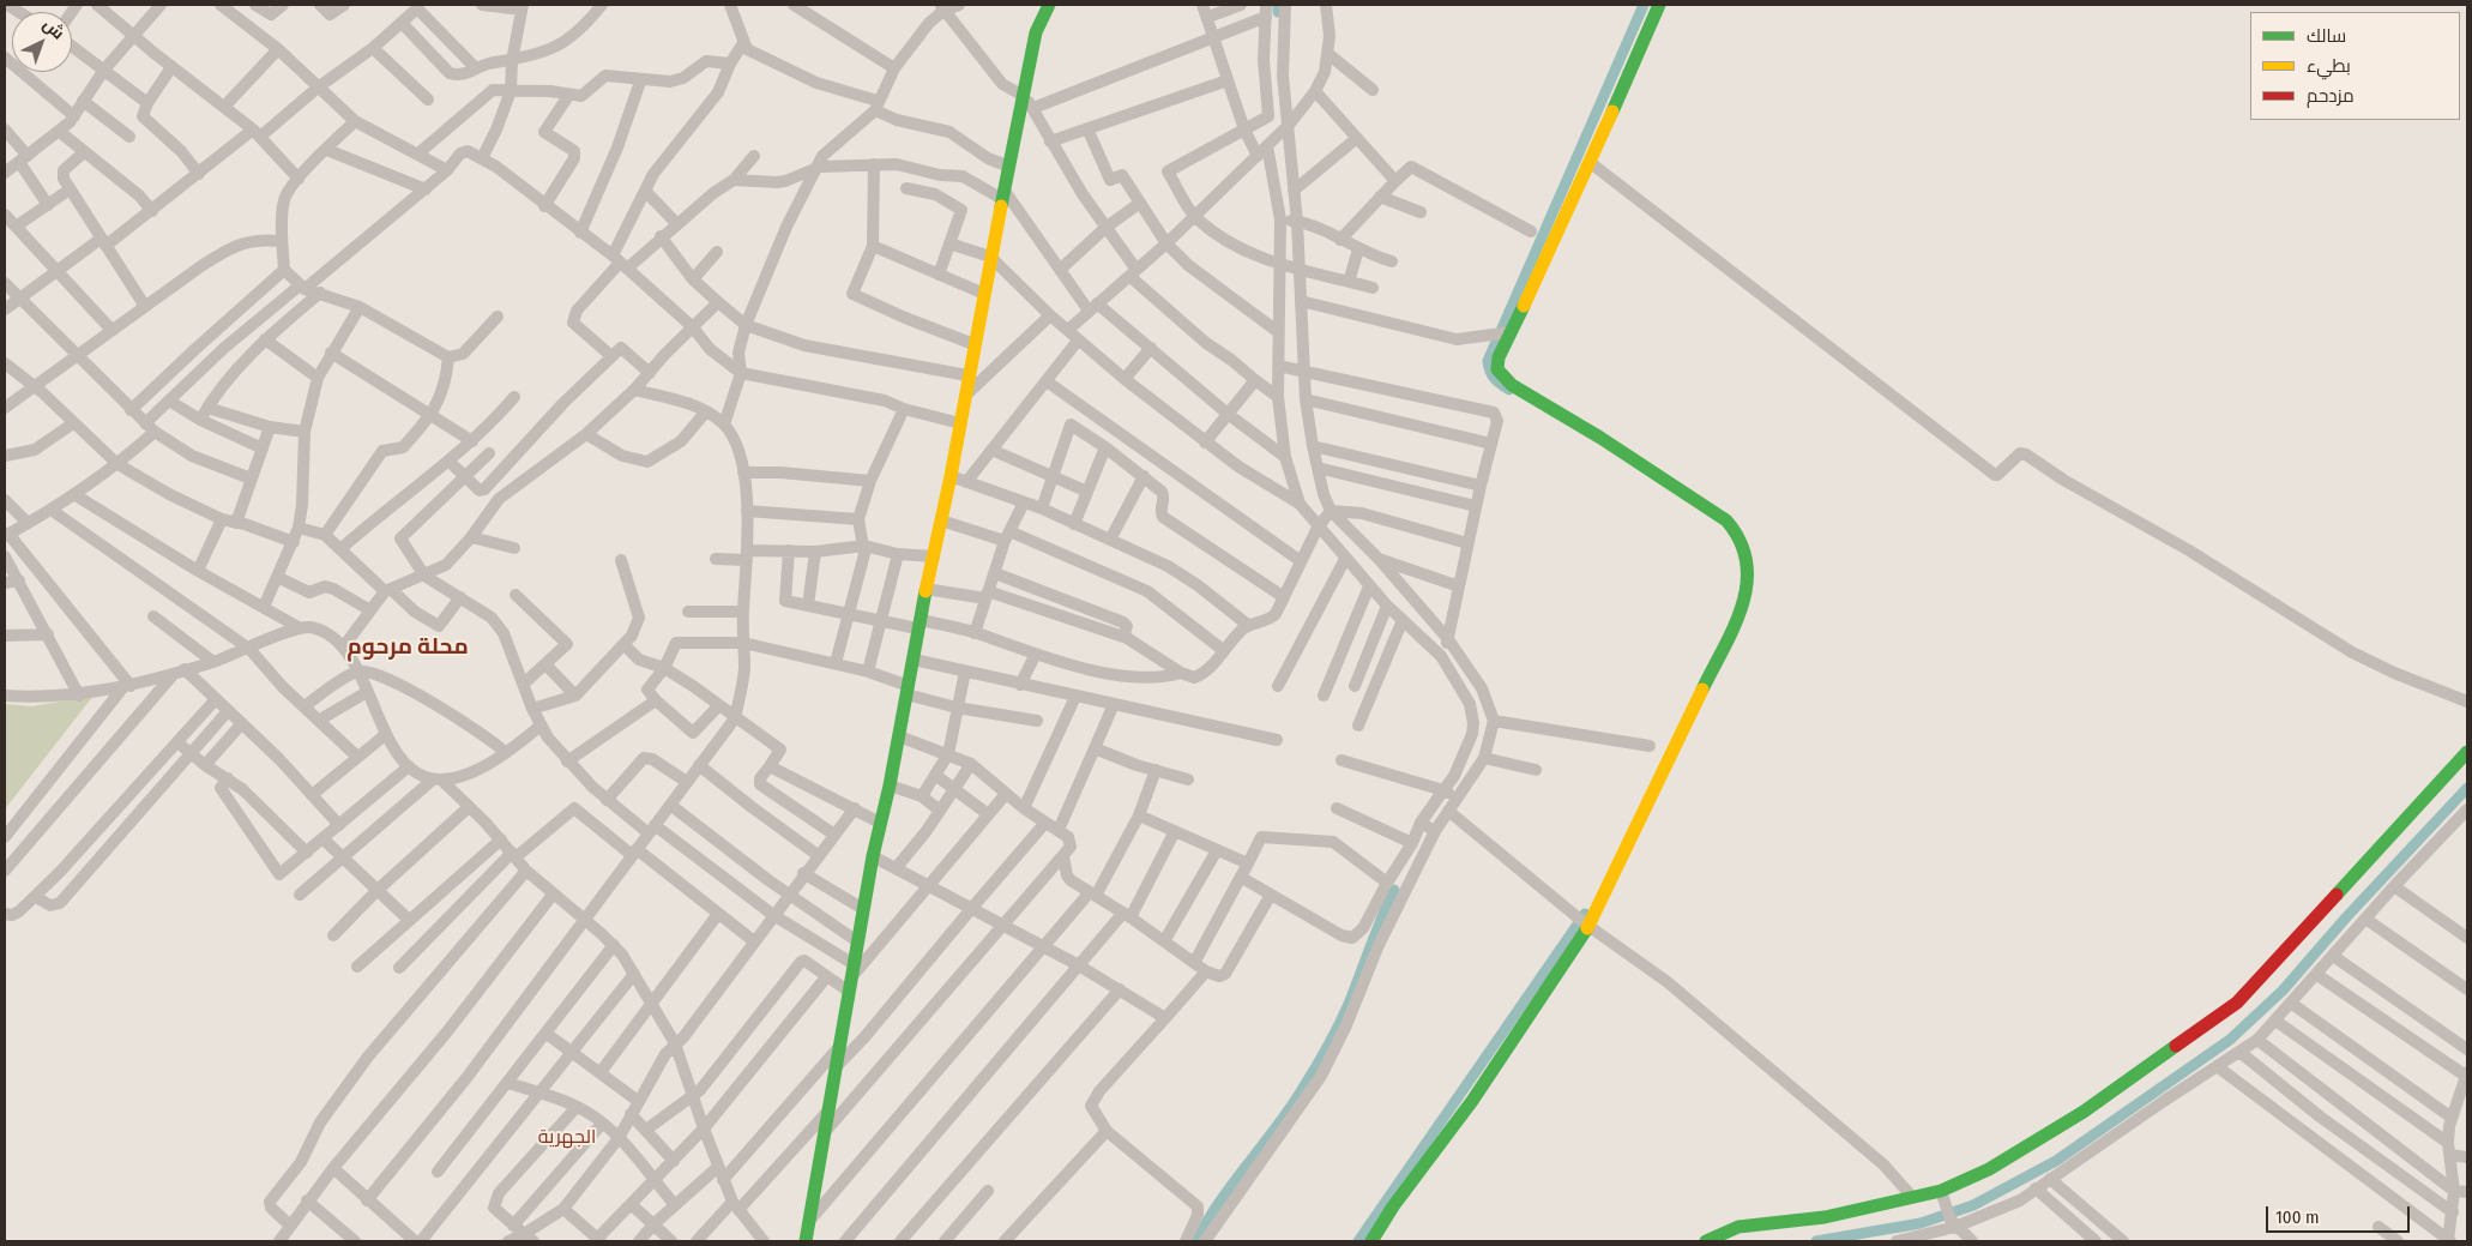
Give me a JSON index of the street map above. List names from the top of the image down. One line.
{"districts":["محلة مرحوم","الجهرية"],"legend":["سالك","بطيء","مزدحم"],"scale_bar":"100 m","north":"top right"}
